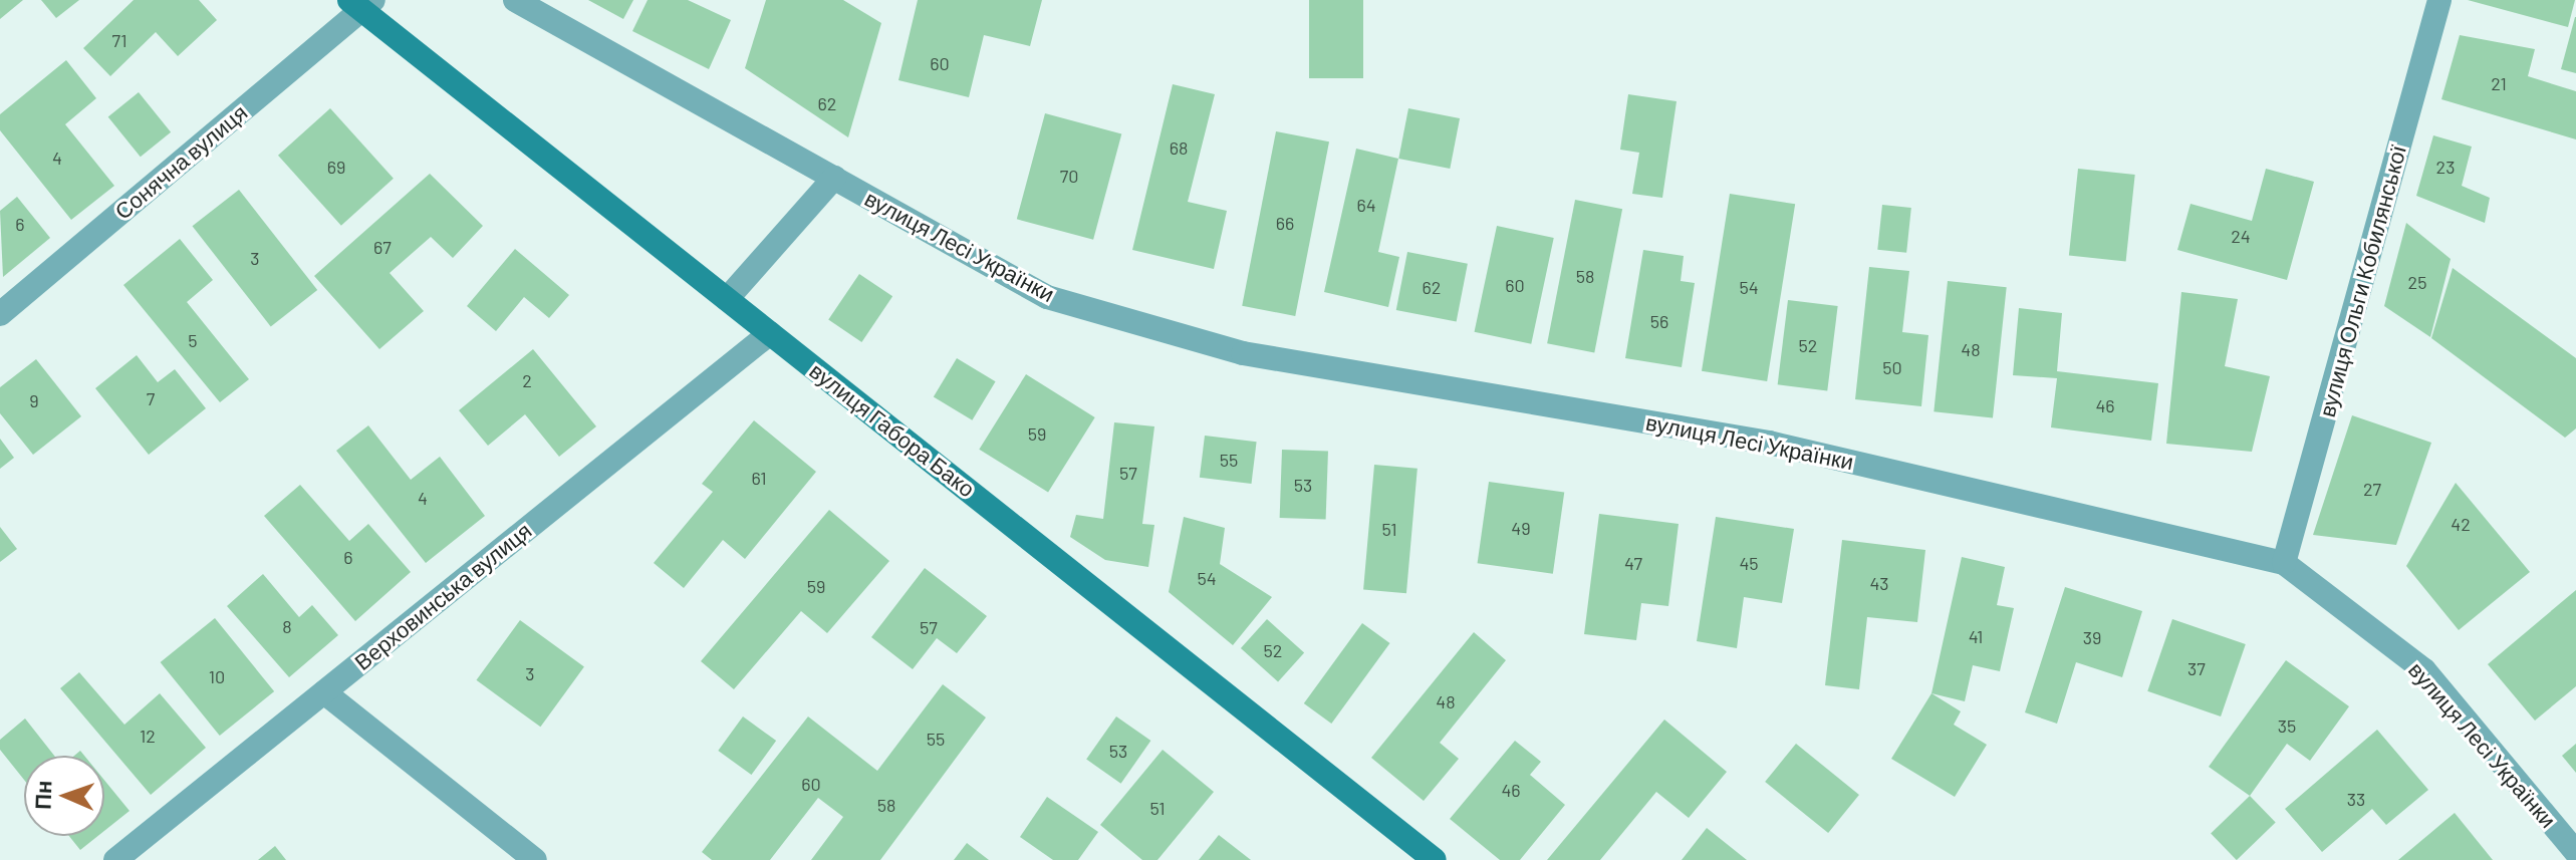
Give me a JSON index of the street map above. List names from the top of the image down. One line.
{"streets":{"street":["Сонячна вулиця","вулиця Лесі Українки","вулиця Ольги Кобилянської","вулиця Габора Бако","Верховинська вулиця"]},"crossings":[["Сонячна вулиця","вулиця Габора Бако"],["вулиця Лесі Українки","вулиця Ольги Кобилянської"],["вулиця Габора Бако","Верховинська вулиця"]],"house_numbers":["71","60","21","62","68","4","69","23","70","64","66","6","24","67","3","58","25","60","62","54","56","5","52","48","50","2","7","9","46","59","55","57","61","53","27","4","42","49","51","6","47","45","54","43","59","8","57","41","39","52","37","3","10","48","35","12","55","53","60","46","33","58","51"],"north":"left"}
